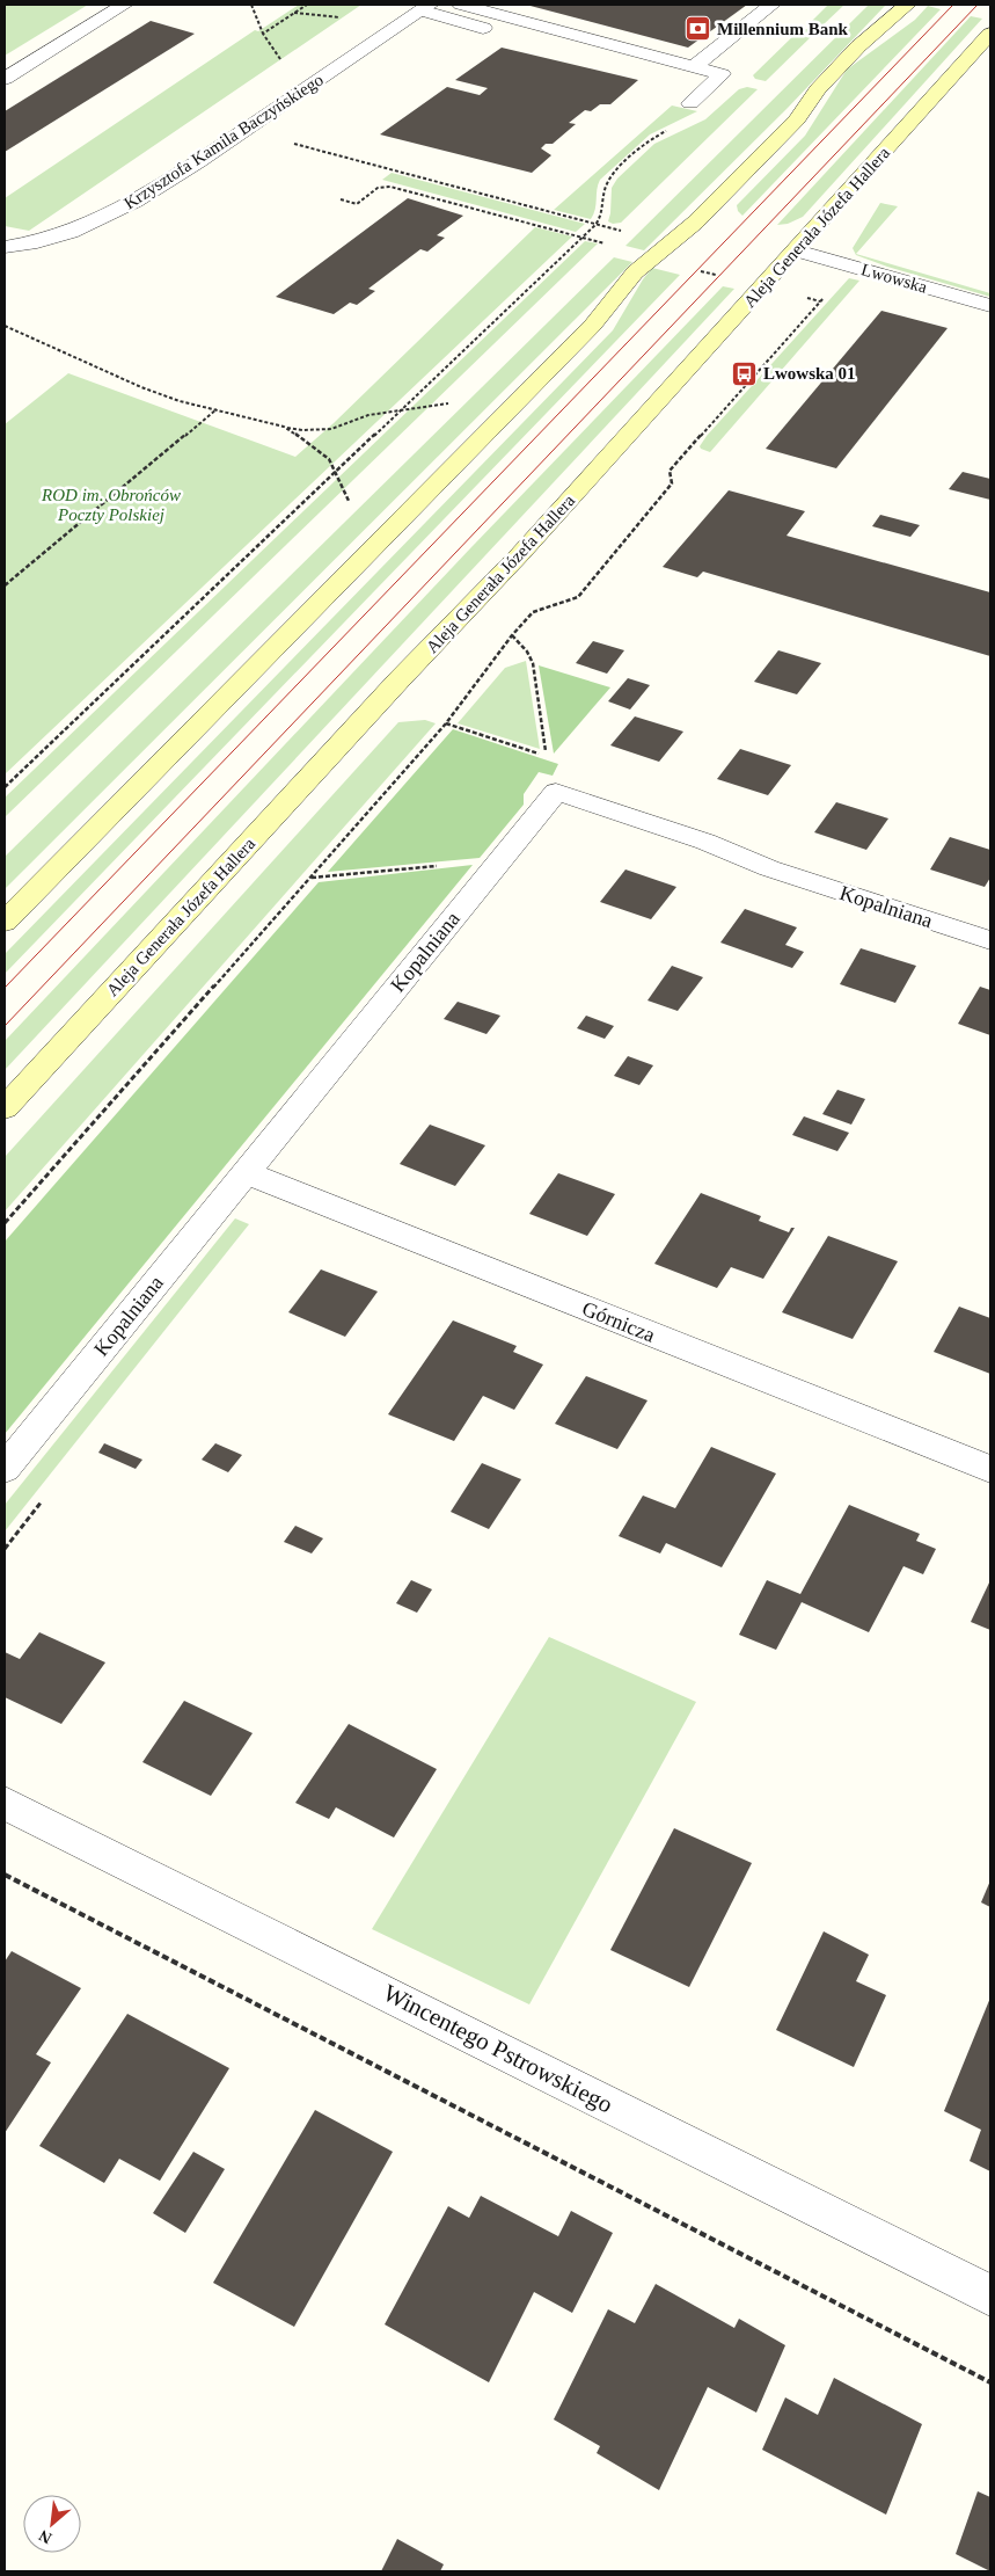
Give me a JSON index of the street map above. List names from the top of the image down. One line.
{"streets":{"main road":["Aleja Generała Józefa Hallera"],"street":["Krzysztofa Kamila Baczyńskiego","Lwowska","Kopalniana","Górnicza","Wincentego Pstrowskiego"]},"crossings":[["Aleja Generała Józefa Hallera","Lwowska"],["Kopalniana","Górnicza"]],"parks":["ROD im. Obrońców Poczty Polskiej"],"places":{"bank":["Millennium Bank"],"bus stop":["Lwowska 01"]},"north":"bottom left"}
